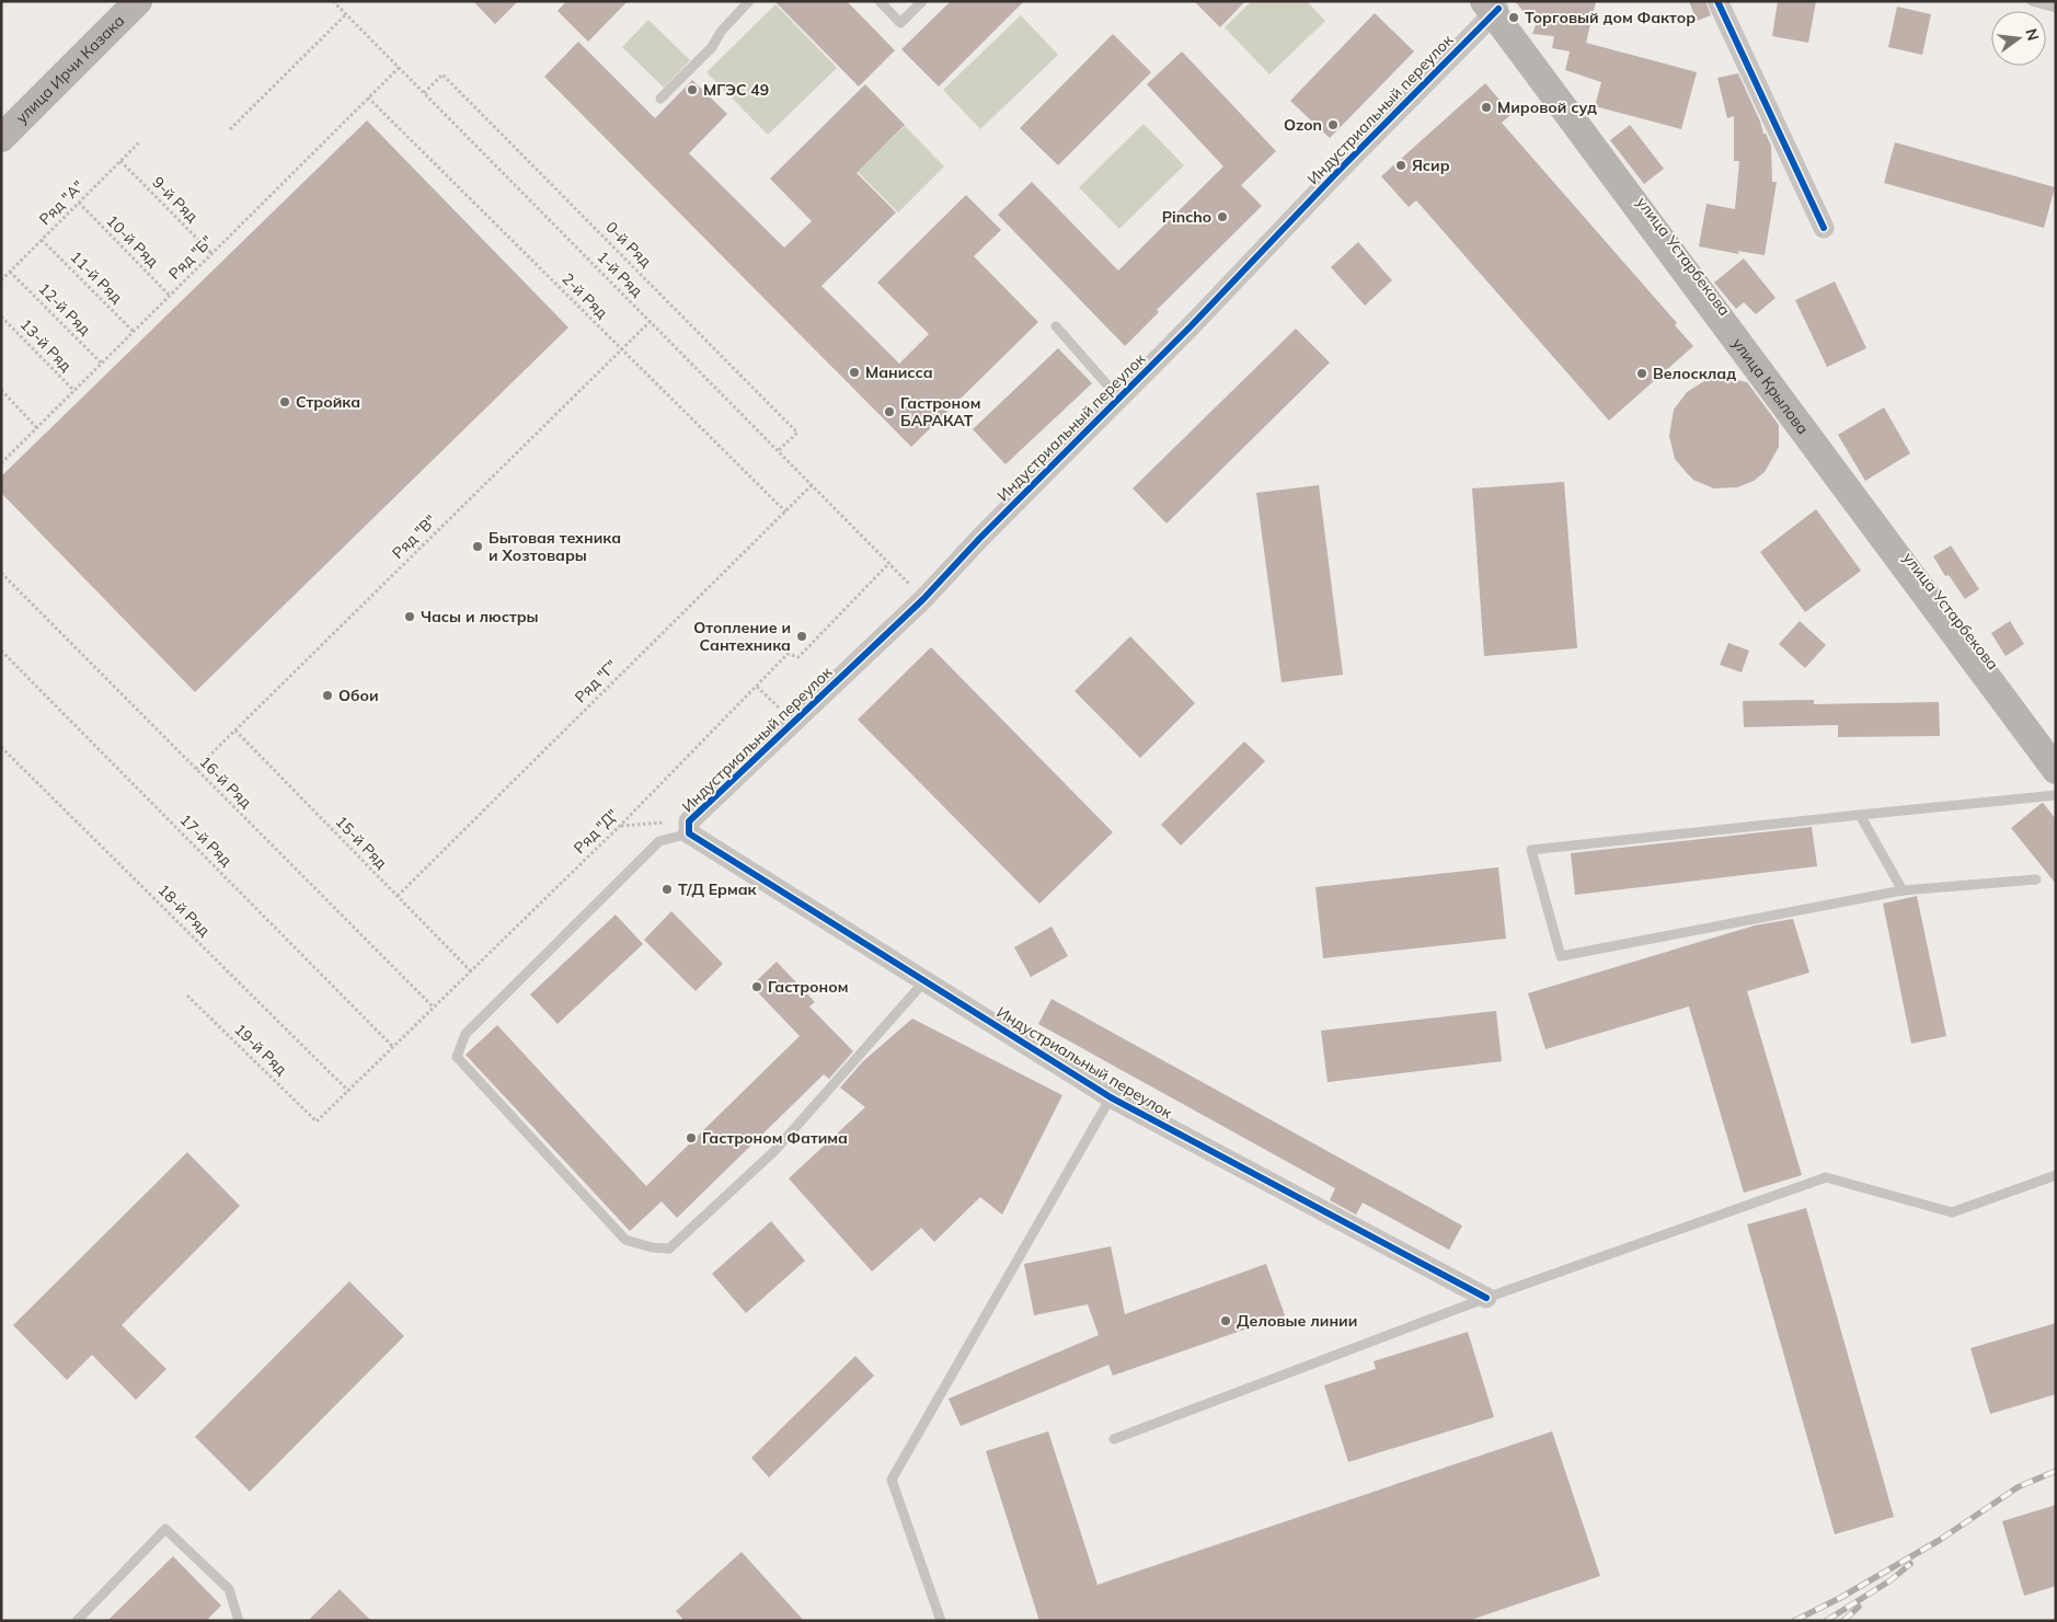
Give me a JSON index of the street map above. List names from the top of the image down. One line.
{"streets":{"main road":["улица Ирчи Казака","улица Устарбекова","улица Крылова"],"street":["Индустриальный переулок"],"path":["9-й Ряд","Ряд \"А\"","10-й Ряд","0-й Ряд","Ряд \"Б\"","1-й Ряд","11-й Ряд","2-й Ряд","12-й Ряд","13-й Ряд","Ряд \"В\"","Ряд \"Г\"","16-й Ряд","Ряд \"Д\"","17-й Ряд","15-й Ряд","18-й Ряд","19-й Ряд"]},"crossings":[["Индустриальный переулок","улица Устарбекова"],["Индустриальный переулок","1-й Ряд"],["Индустриальный переулок","улица Крылова"],["9-й Ряд","Ряд \"А\""],["9-й Ряд","Ряд \"Б\""],["Ряд \"А\"","10-й Ряд"],["Ряд \"А\"","11-й Ряд"],["Ряд \"А\"","12-й Ряд"],["10-й Ряд","Ряд \"Б\""],["0-й Ряд","1-й Ряд"],["улица Устарбекова","улица Крылова"],["Ряд \"Б\"","1-й Ряд"],["Ряд \"Б\"","11-й Ряд"],["Ряд \"Б\"","2-й Ряд"],["Ряд \"Б\"","12-й Ряд"],["Ряд \"Б\"","13-й Ряд"],["1-й Ряд","Ряд \"В\""],["1-й Ряд","Ряд \"Г\""],["1-й Ряд","Ряд \"Д\""],["2-й Ряд","Ряд \"В\""],["2-й Ряд","Ряд \"Г\""],["Ряд \"В\"","16-й Ряд"],["Ряд \"В\"","15-й Ряд"],["Ряд \"Г\"","15-й Ряд"],["16-й Ряд","Ряд \"Д\""],["Ряд \"Д\"","17-й Ряд"],["Ряд \"Д\"","15-й Ряд"],["Ряд \"Д\"","18-й Ряд"],["Ряд \"Д\"","19-й Ряд"]],"places":["Торговый дом Фактор","МГЭС 49","Мировой суд","Ozon","Ясир","Pincho","Манисса","Велосклад","Стройка","Гастроном БАРАКАТ","Бытовая техника и Хозтовары","Часы и люстры","Отопление и Сантехника","Обои","Т/Д Ермак","Гастроном","Гастроном Фатима","Деловые линии"],"north":"right"}
